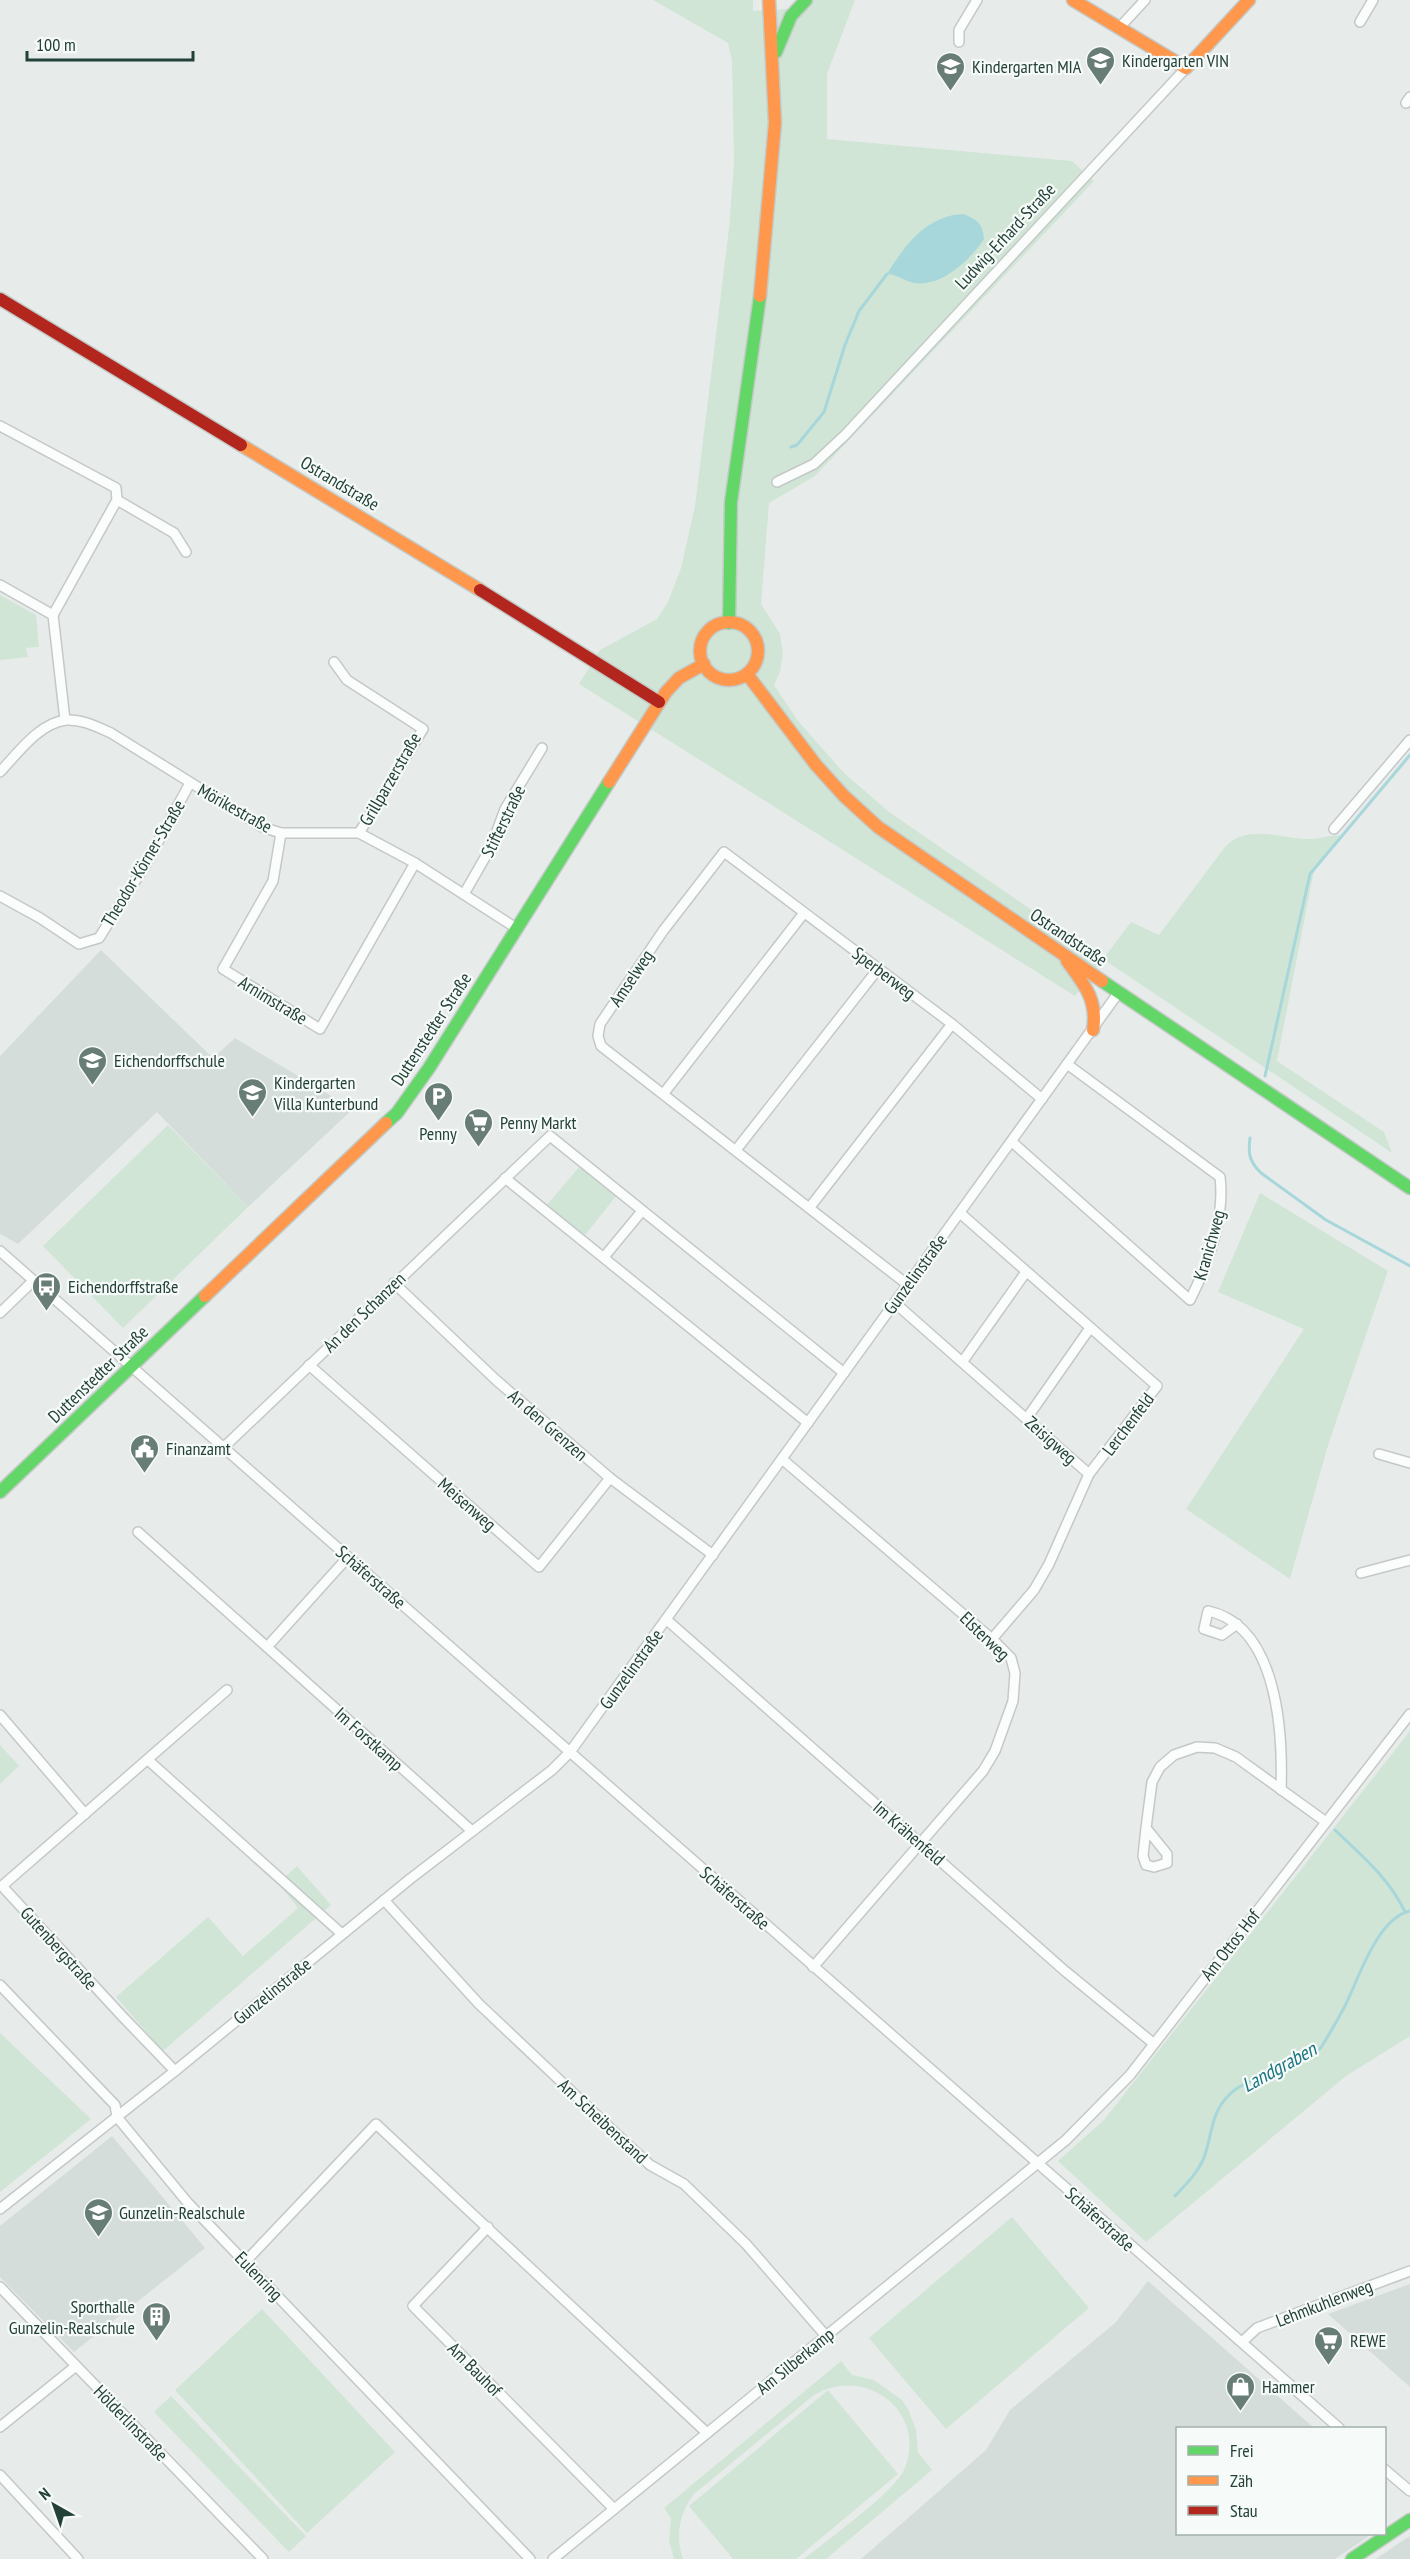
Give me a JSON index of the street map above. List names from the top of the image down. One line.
{"streets":{"street":["Ludwig-Erhard-Straße","Ostrandstraße","Grillparzerstraße","Mörikestraße","Stifterstraße","Theodor-Körner-Straße","Sperberweg","Amselweg","Arnimstraße","Duttenstedter Straße","Kranichweg","Gunzelinstraße","An den Schanzen","Lerchenfeld","An den Grenzen","Zeisigweg","Meisenweg","Schäferstraße","Elsterweg","Im Forstkamp","Im Krähenfeld","Am Ottos Hof","Gutenbergstraße","Am Scheibenstand","Eulenring","Lehmkuhlenweg","Am Silberkamp","Am Bauhof","Hölderlinstraße"]},"crossings":[["Ostrandstraße","Duttenstedter Straße"],["Ostrandstraße","Gunzelinstraße"],["Grillparzerstraße","Mörikestraße"],["Mörikestraße","Stifterstraße"],["Mörikestraße","Theodor-Körner-Straße"],["Mörikestraße","Arnimstraße"],["Mörikestraße","Duttenstedter Straße"],["Sperberweg","Amselweg"],["Sperberweg","Gunzelinstraße"],["Amselweg","Gunzelinstraße"],["Duttenstedter Straße","Schäferstraße"],["Kranichweg","Gunzelinstraße"],["Gunzelinstraße","An den Schanzen"],["Gunzelinstraße","Lerchenfeld"],["Gunzelinstraße","An den Grenzen"],["Gunzelinstraße","Zeisigweg"],["Gunzelinstraße","Schäferstraße"],["Gunzelinstraße","Elsterweg"],["Gunzelinstraße","Im Forstkamp"],["Gunzelinstraße","Im Krähenfeld"],["Gunzelinstraße","Gutenbergstraße"],["Gunzelinstraße","Am Scheibenstand"],["Gunzelinstraße","Eulenring"],["An den Schanzen","An den Grenzen"],["An den Schanzen","Meisenweg"],["An den Schanzen","Schäferstraße"],["Lerchenfeld","Zeisigweg"],["An den Grenzen","Meisenweg"],["Zeisigweg","Elsterweg"],["Schäferstraße","Elsterweg"],["Schäferstraße","Am Ottos Hof"],["Schäferstraße","Lehmkuhlenweg"],["Schäferstraße","Am Silberkamp"],["Elsterweg","Im Krähenfeld"],["Im Krähenfeld","Am Ottos Hof"],["Am Ottos Hof","Am Silberkamp"],["Am Scheibenstand","Am Silberkamp"],["Am Silberkamp","Am Bauhof"]],"water":["Landgraben"],"places":{"school or university":["Kindergarten VIN","Kindergarten MIA","Eichendorffschule","Kindergarten Villa Kunterbund","Gunzelin-Realschule"],"parking":["Penny"],"supermarket":["Penny Markt","REWE"],"bus stop":["Eichendorffstraße"],"public building":["Finanzamt"],"building":["Sporthalle Gunzelin-Realschule"],"shop":["Hammer"]},"legend":["Frei","Zäh","Stau"],"scale_bar":"100 m","north":"top left"}
